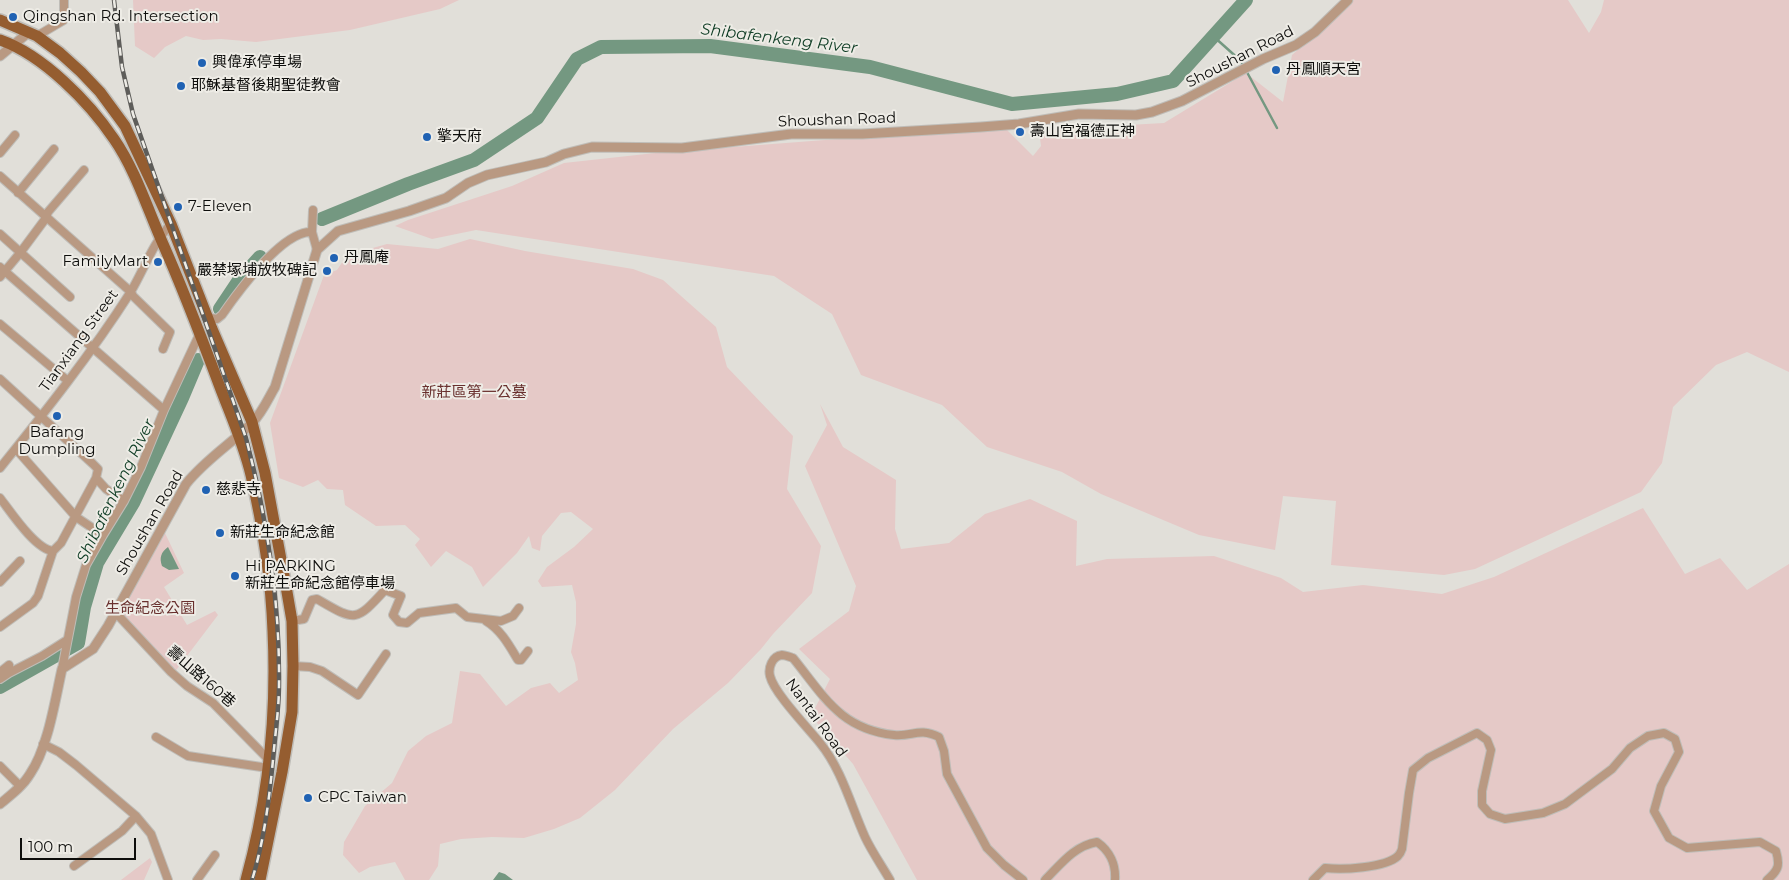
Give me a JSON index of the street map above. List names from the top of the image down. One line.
{"streets":{"street":["Shoushan Road","Tianxiang Street","壽山路160巷","Nantai Road"]},"crossings":[["Shoushan Road","壽山路160巷"]],"water":["Shibafenkeng River"],"parks":["新莊區第一公墓","生命紀念公園"],"places":["Qingshan Rd. Intersection","興偉承停車場","丹鳳順天宮","耶穌基督後期聖徒教會","壽山宮福德正神","擎天府","7-Eleven","丹鳳庵","FamilyMart","嚴禁塚埔放牧碑記","Bafang Dumpling","慈悲寺","新莊生命紀念館","Hi PARKING 新莊生命紀念館停車場","CPC Taiwan"],"scale_bar":"100 m"}
